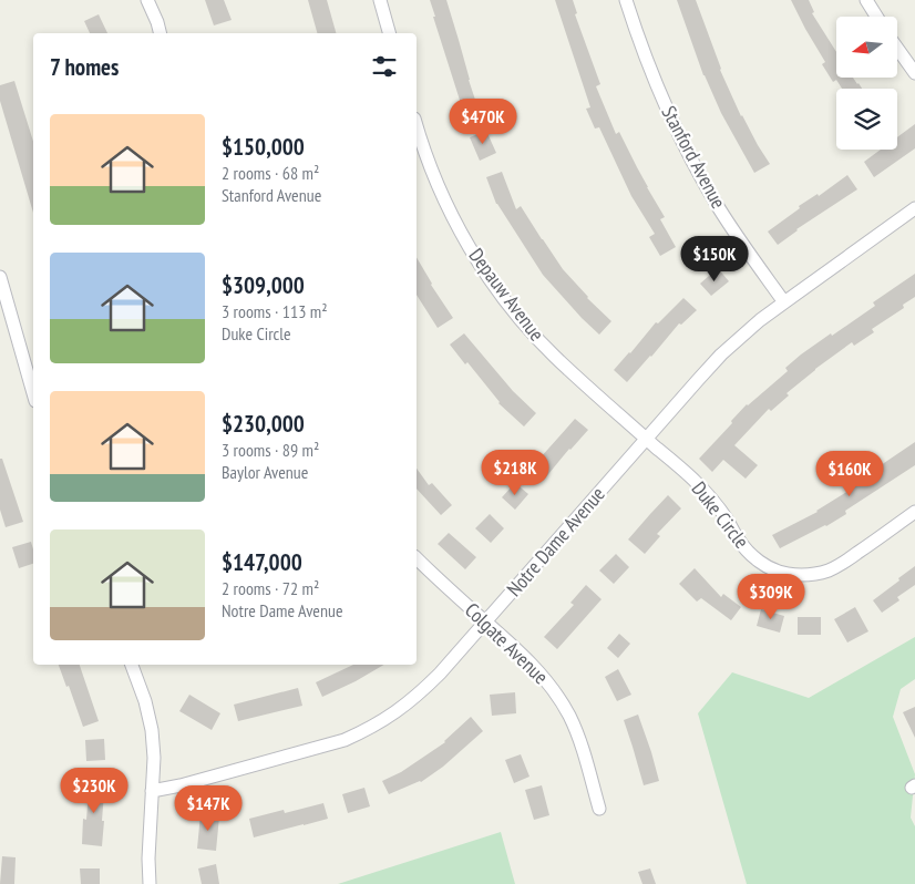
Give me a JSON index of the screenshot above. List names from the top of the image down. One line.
{"streets":{"street":["Stanford Avenue","Depauw Avenue","Duke Circle","Notre Dame Avenue","Colgate Avenue"]},"crossings":[["Stanford Avenue","Notre Dame Avenue"],["Depauw Avenue","Duke Circle"],["Depauw Avenue","Notre Dame Avenue"],["Duke Circle","Notre Dame Avenue"],["Notre Dame Avenue","Colgate Avenue"]],"north":"left","page":{"heading":"7 homes","price":["$470K","$150K","$218K","$160K","$309K","$230K","$147K"],"list":[{"name":"$150,000","note":"2 rooms · 68 m² · Stanford Avenue"},{"name":"$309,000","note":"3 rooms · 113 m² · Duke Circle"},{"name":"$230,000","note":"3 rooms · 89 m² · Baylor Avenue"},{"name":"$147,000","note":"2 rooms · 72 m² · Notre Dame Avenue"}]}}
